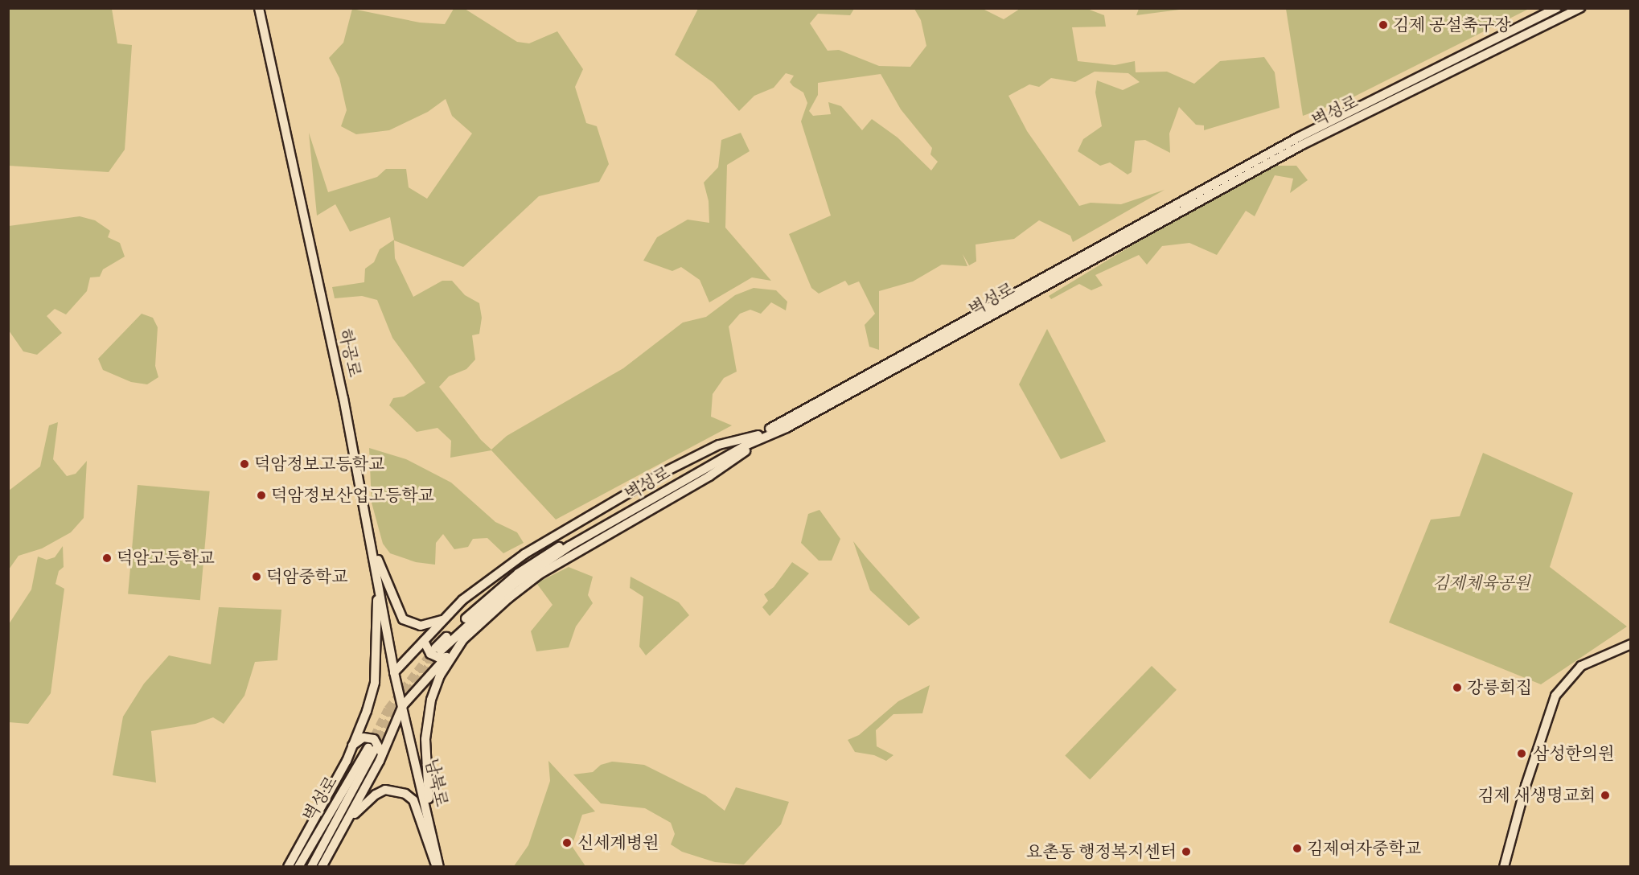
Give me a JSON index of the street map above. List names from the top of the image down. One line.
{"streets":{"main road":["벽성로","하공로","남북로"]},"crossings":[["하공로","남북로"]],"parks":["김제체육공원"],"places":["김제 공설축구장","덕암정보고등학교","덕암정보산업고등학교","덕암고등학교","덕암중학교","강릉회집","삼성한의원","김제 새생명교회","신세계병원","김제여자중학교","요촌동 행정복지센터"]}
